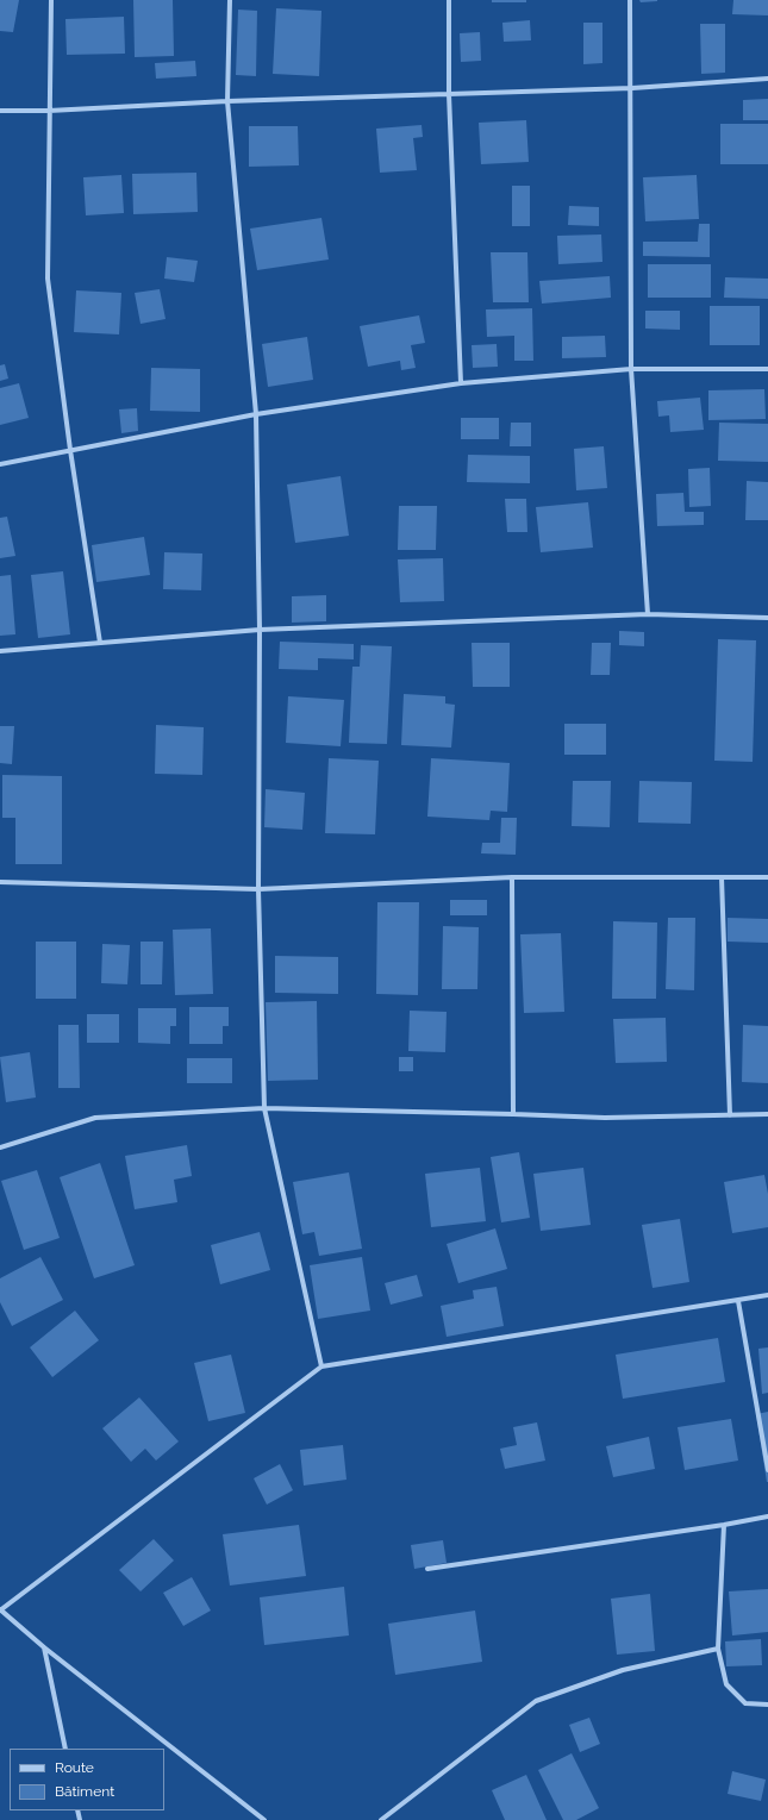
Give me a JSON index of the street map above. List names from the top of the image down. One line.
{"legend":["Route","Bâtiment"]}
